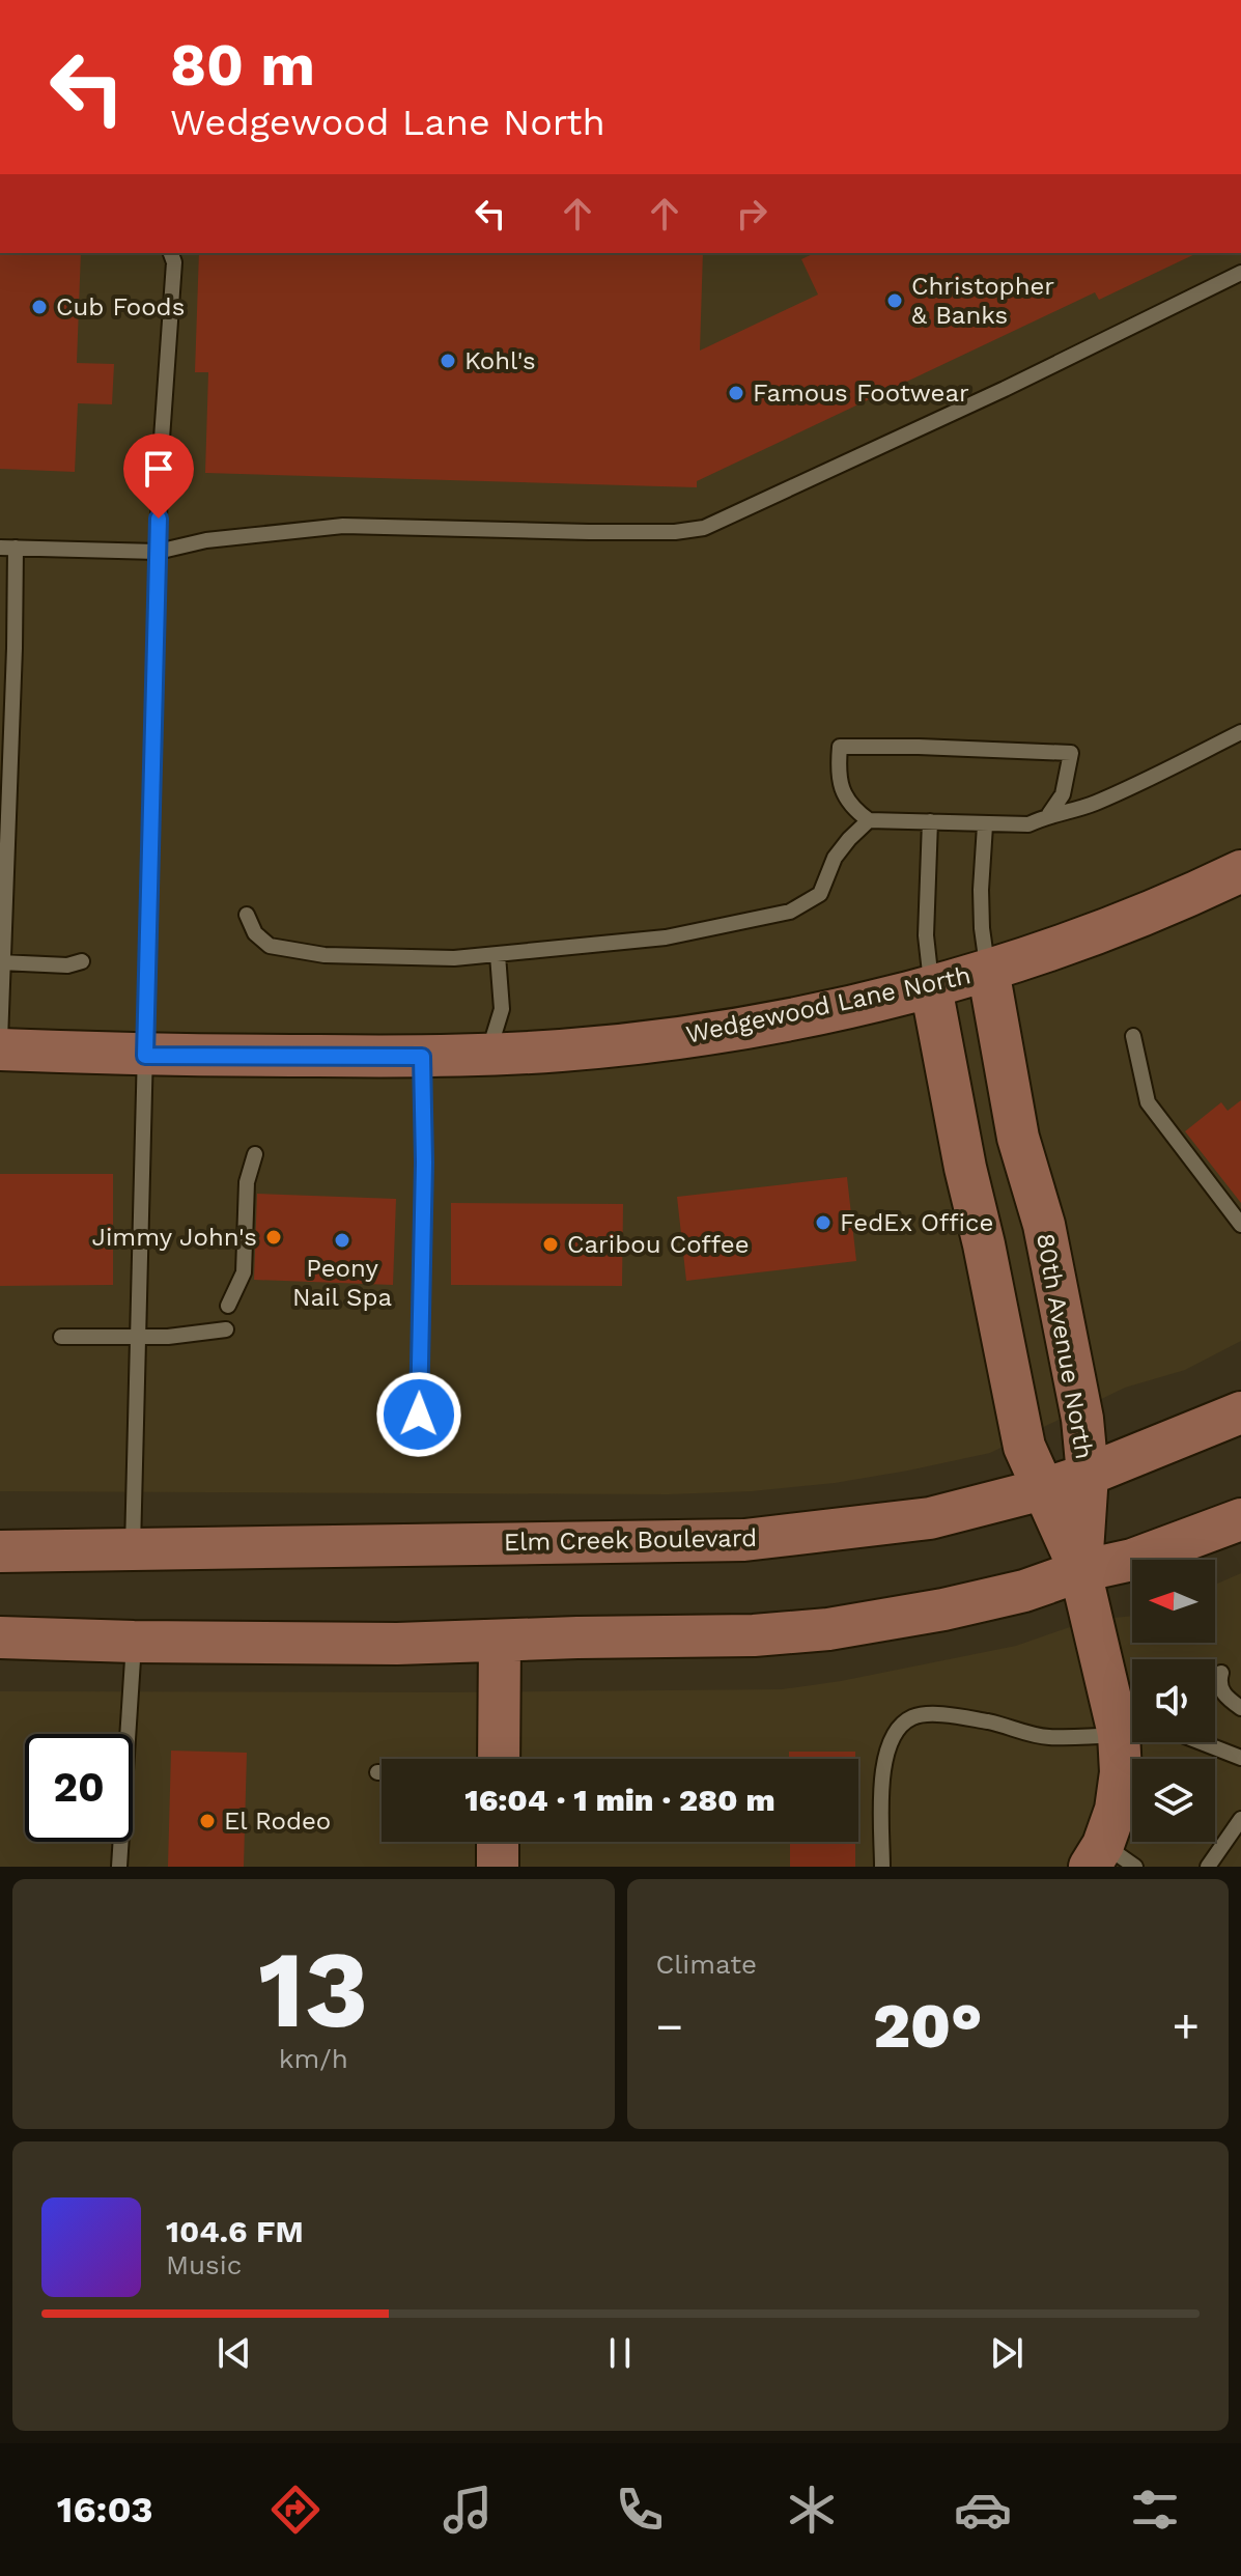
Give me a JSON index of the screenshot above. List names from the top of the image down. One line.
{"streets":{"street":["Wedgewood Lane North","80th Avenue North","Elm Creek Boulevard"]},"crossings":[["Wedgewood Lane North","80th Avenue North"],["80th Avenue North","Elm Creek Boulevard"]],"places":["Christopher & Banks","Cub Foods","Kohl's","Famous Footwear","FedEx Office","Jimmy John's","Peony Nail Spa","Caribou Coffee","El Rodeo"],"north":"left","page":{"turn":["80 m","Wedgewood Lane North"],"limit":"20","trip":"16:04 · 1 min · 280 m","tile":[["13","km/h"],"Climate"],"heat":["−","20°","+"],"song":["104.6 FM","Music"],"tabs":"16:03"}}
